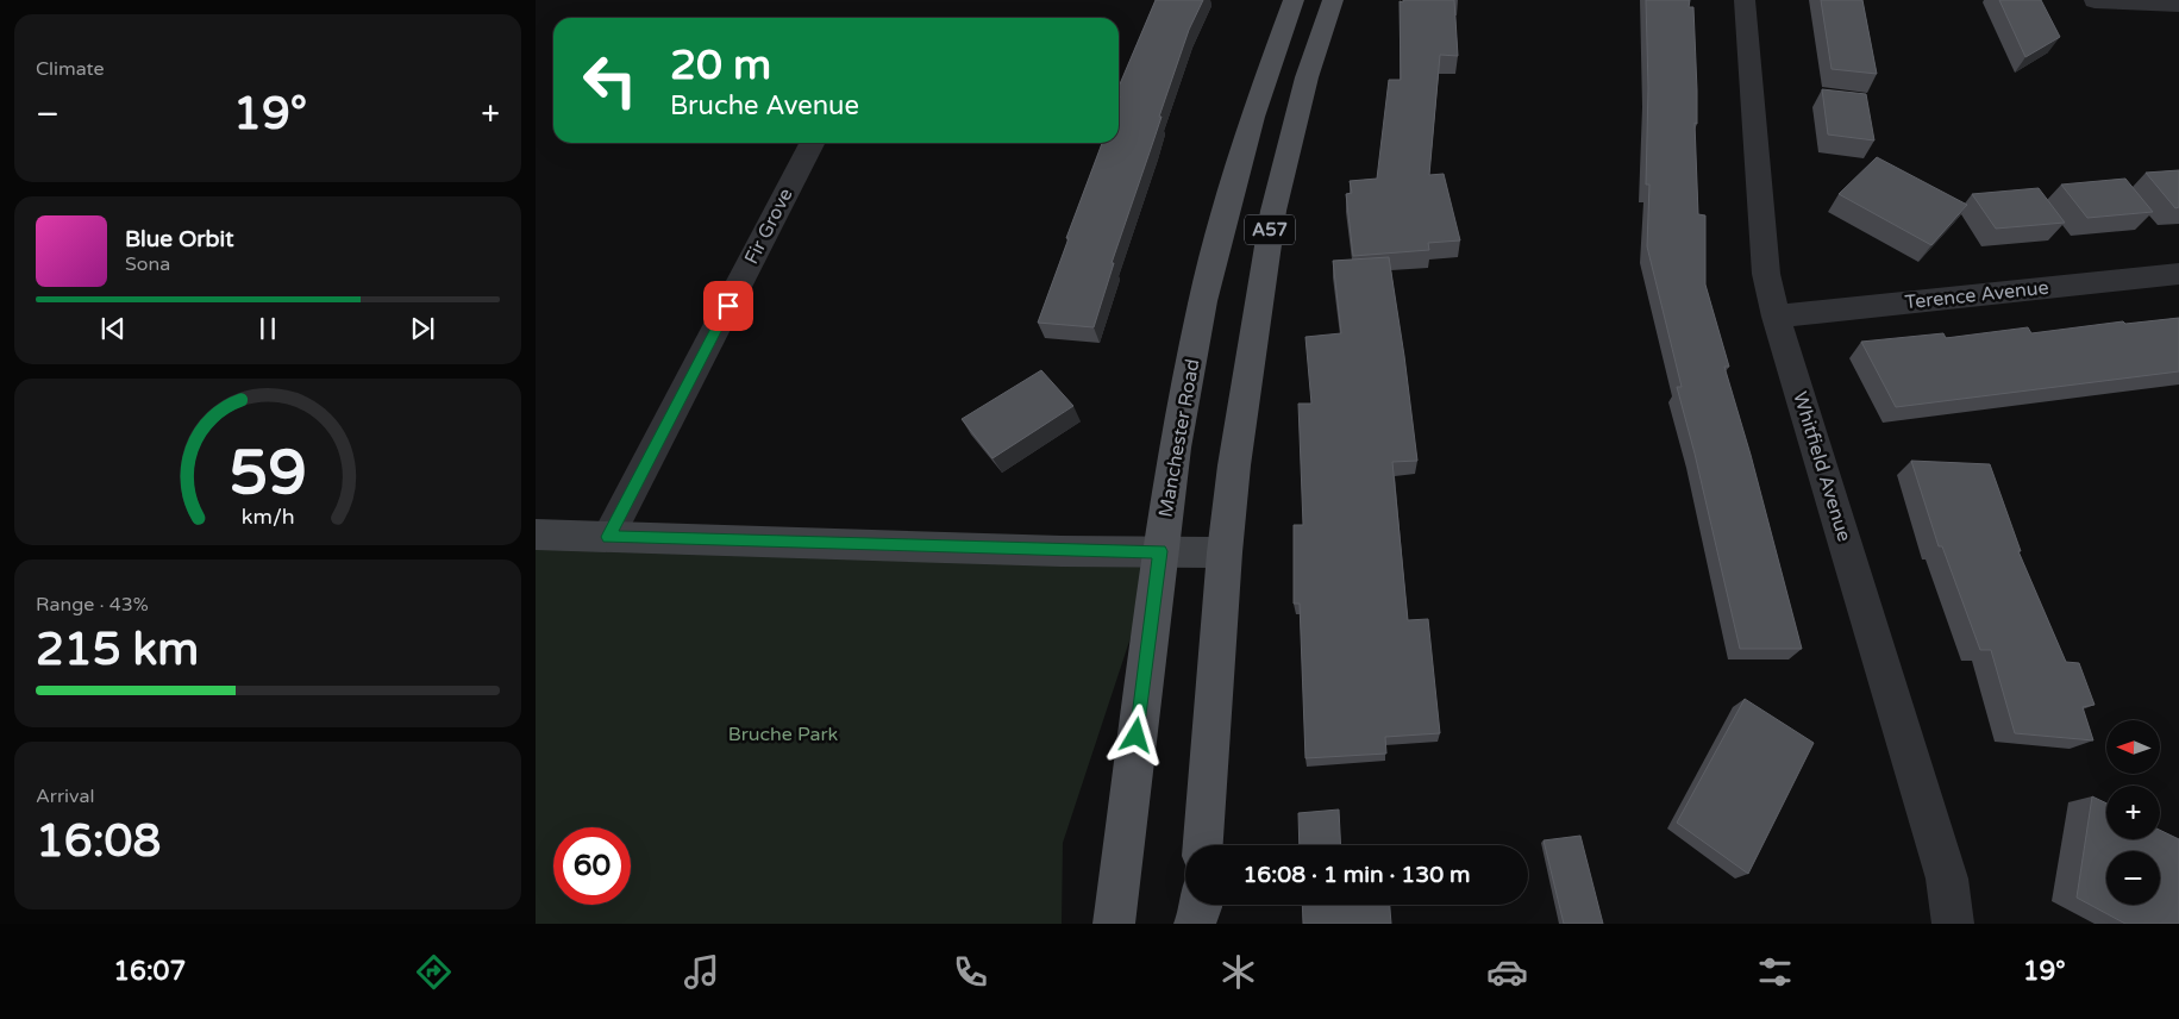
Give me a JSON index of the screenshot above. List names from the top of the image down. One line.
{"streets":{"main road":["A57","Manchester Road"],"street":["Fir Grove","Terence Avenue","Whitfield Avenue"]},"crossings":[["Terence Avenue","Whitfield Avenue"]],"parks":["Bruche Park"],"north":"left","page":{"tile":["Climate",["Range · 43%","215 km"],["Arrival","16:08"]],"turn":["20 m","Bruche Avenue"],"heat":["−","19°","+"],"song":["Blue Orbit","Sona"],"map_buttons":["+","−"],"limit":"60","trip":"16:08 · 1 min · 130 m","tabs":["16:07","19°"],"gauge":["59","km/h"]}}
